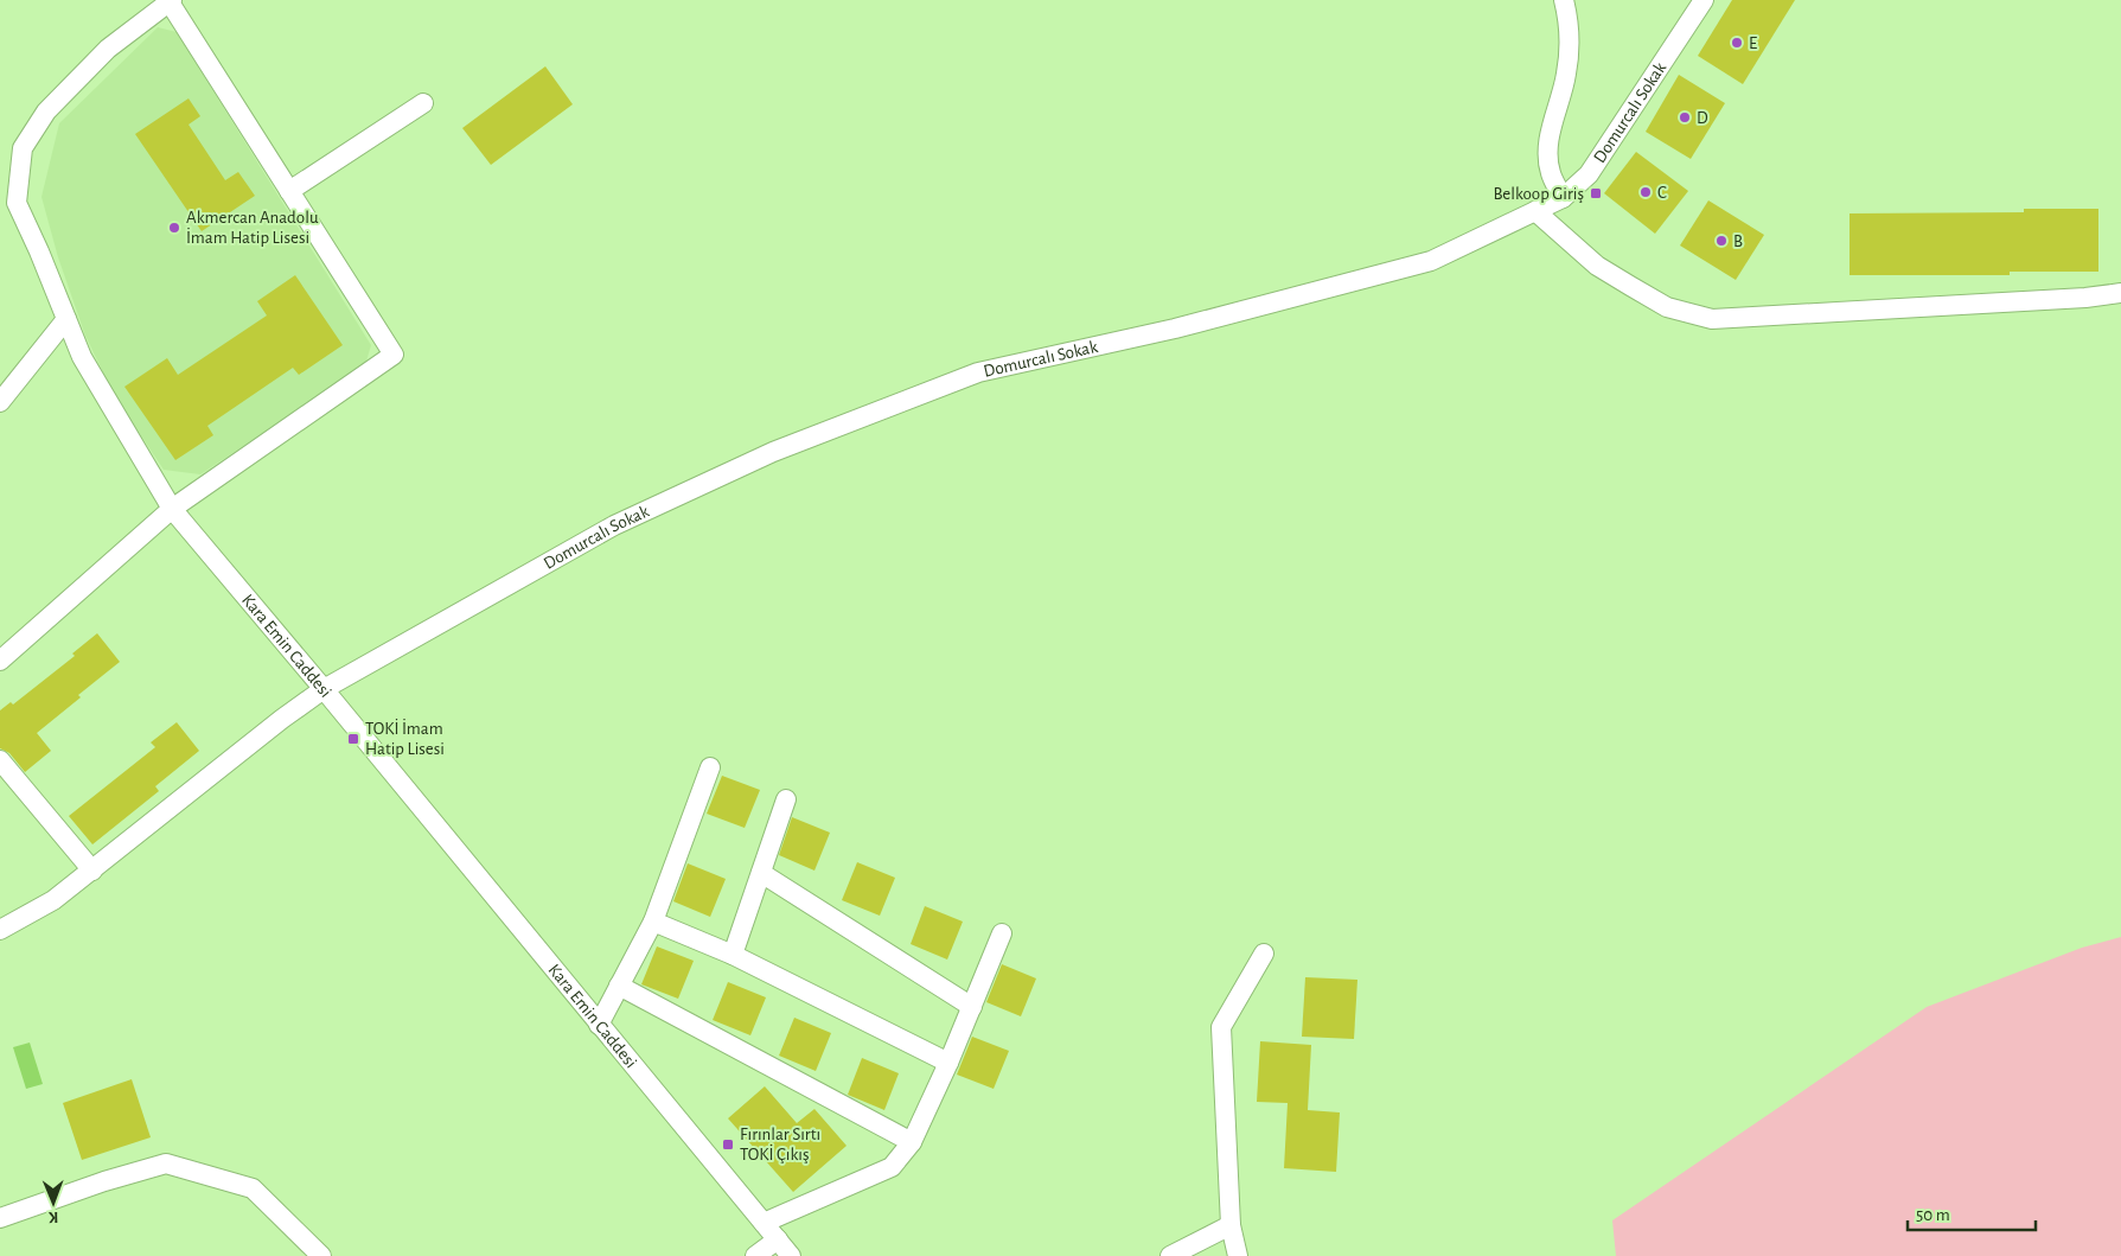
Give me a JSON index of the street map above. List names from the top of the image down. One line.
{"streets":{"street":["Domurcalı Sokak","Kara Emin Caddesi"]},"crossings":[["Domurcalı Sokak","Kara Emin Caddesi"]],"places":{"other":["E","D","C","Akmercan Anadolu İmam Hatip Lisesi","B"],"transit":["Belkoop Giriş","TOKİ İmam Hatip Lisesi","Fırınlar Sırtı TOKİ Çıkış"]},"scale_bar":"50 m","north":"bottom"}
